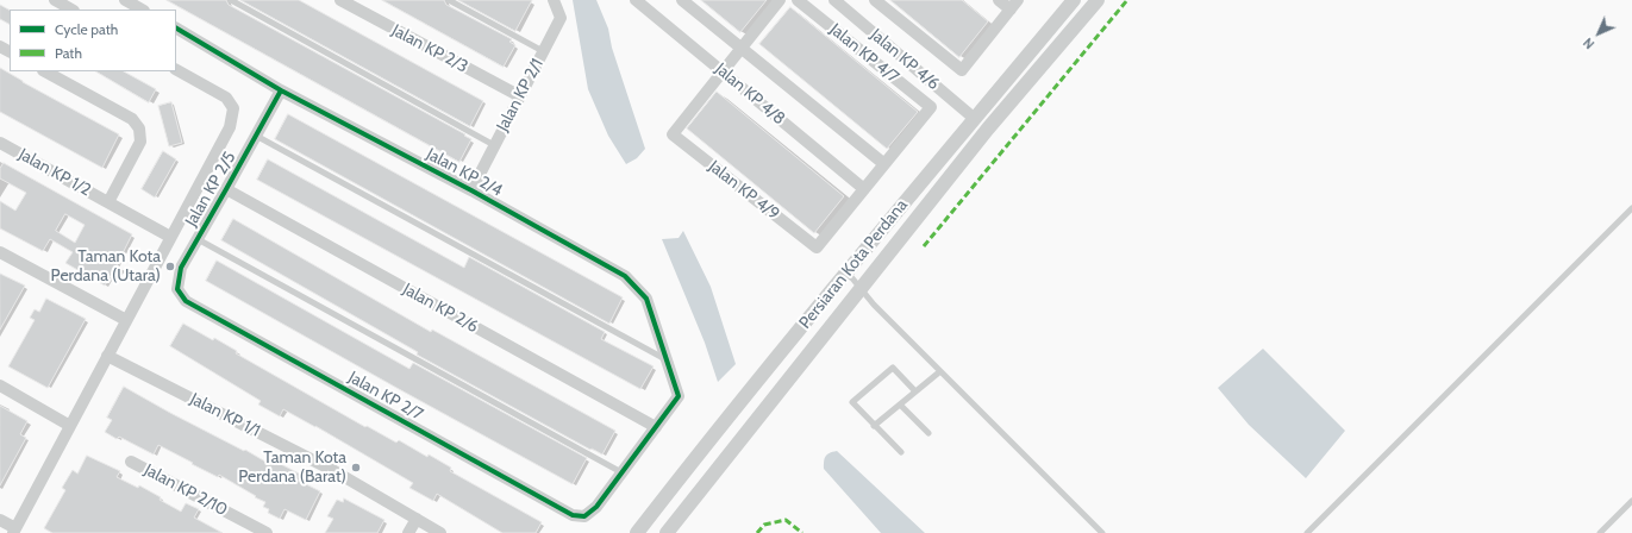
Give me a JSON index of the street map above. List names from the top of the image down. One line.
{"streets":{"street":["Jalan KP 2/3","Jalan KP 4/7","Jalan KP 4/6","Jalan KP 4/8","Jalan KP 2/1","Jalan KP 1/2","Jalan KP 2/4","Jalan KP 2/5","Jalan KP 4/9","Persiaran Kota Perdana","Jalan KP 2/6","Jalan KP 2/7","Jalan KP 1/1","Jalan KP 2/10"]},"crossings":[["Jalan KP 2/3","Jalan KP 2/1"],["Jalan KP 4/7","Jalan KP 4/8"],["Jalan KP 4/6","Persiaran Kota Perdana"],["Jalan KP 4/8","Jalan KP 4/9"],["Jalan KP 2/1","Jalan KP 2/4"],["Jalan KP 2/4","Jalan KP 2/5"],["Jalan KP 2/4","Jalan KP 2/6"],["Jalan KP 2/5","Jalan KP 2/6"],["Jalan KP 2/5","Jalan KP 2/7"]],"places":["Taman Kota Perdana (Utara)","Taman Kota Perdana (Barat)"],"legend":["Cycle path","Path"],"north":"bottom left"}
